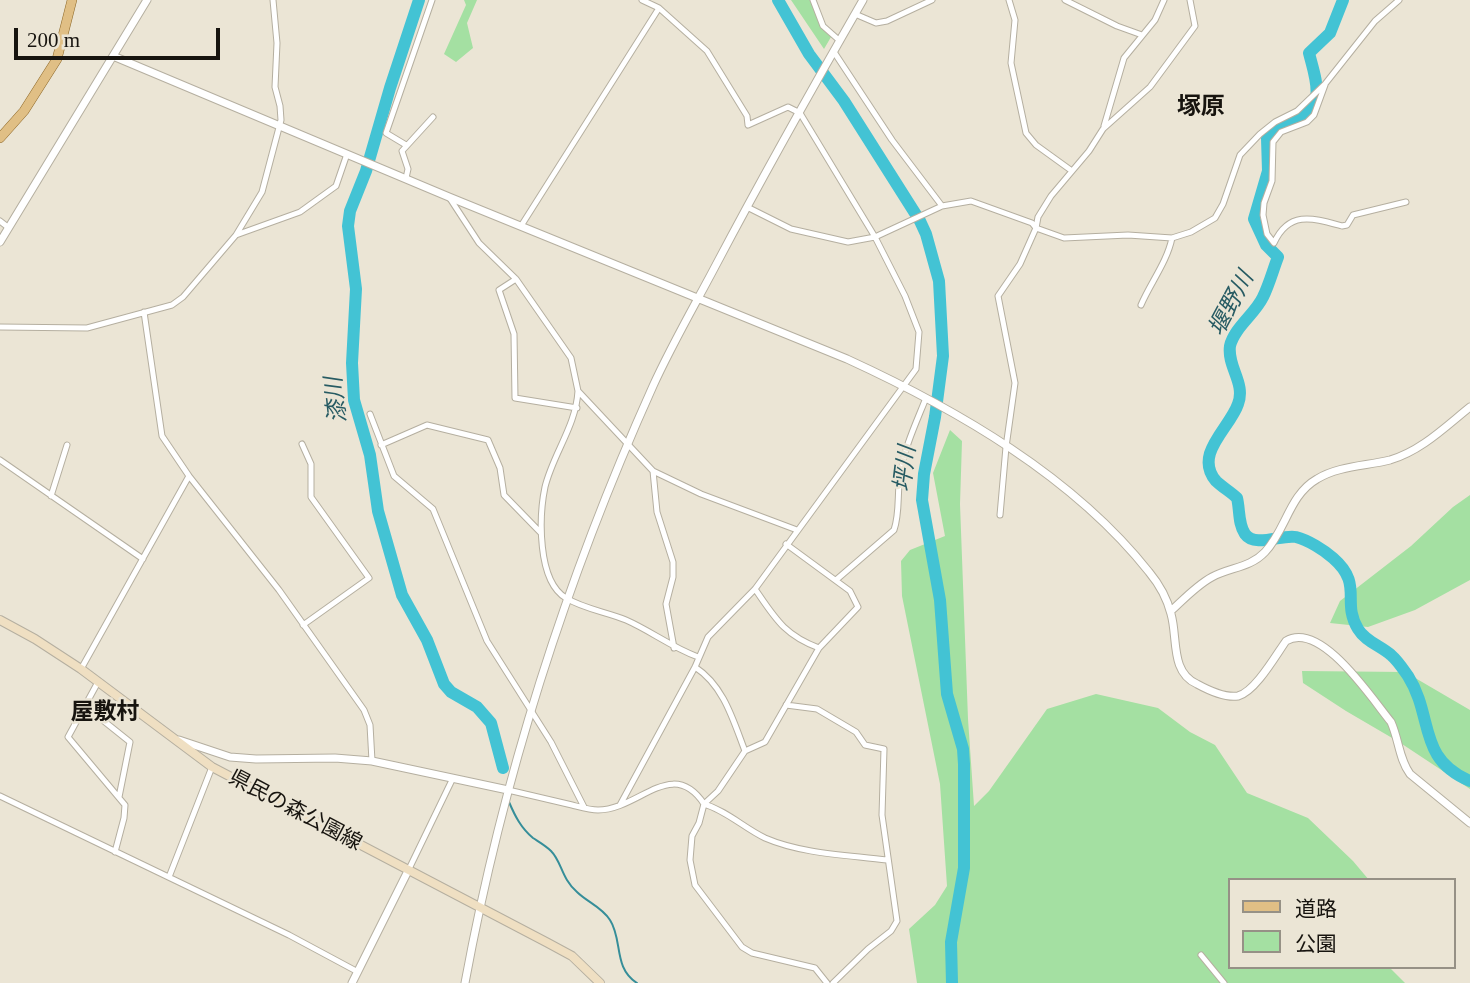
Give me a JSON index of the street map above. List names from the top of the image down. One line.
{"streets":{"main road":["県民の森公園線"]},"districts":["塚原","屋敷村"],"water":["堰野川","漆川","坪川"],"legend":["道路","公園"],"scale_bar":"200 m"}
